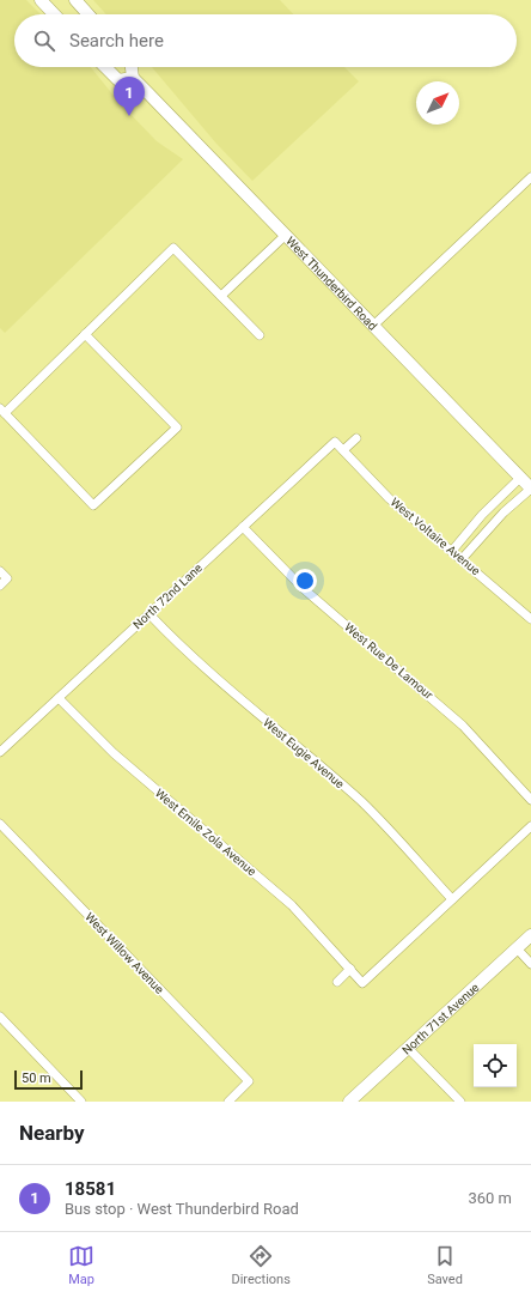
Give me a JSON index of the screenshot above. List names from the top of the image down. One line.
{"streets":{"main road":["West Thunderbird Road","North 71st Avenue"],"street":["West Voltaire Avenue","North 72nd Lane","West Rue De Lamour","West Eugie Avenue","West Emile Zola Avenue","West Willow Avenue"]},"crossings":[["West Voltaire Avenue","North 72nd Lane"],["North 72nd Lane","West Rue De Lamour"],["North 72nd Lane","West Eugie Avenue"],["North 72nd Lane","West Emile Zola Avenue"],["West Eugie Avenue","West Emile Zola Avenue"]],"scale_bar":"50 m","north":"top right","page":{"search":"Search here","pins":"1","scale":"50 m","heading":"Nearby","list":[{"mark":"1","name":"18581","note":"Bus stop · West Thunderbird Road","value":"360 m"}],"nav":["Map","Directions","Saved"]}}
